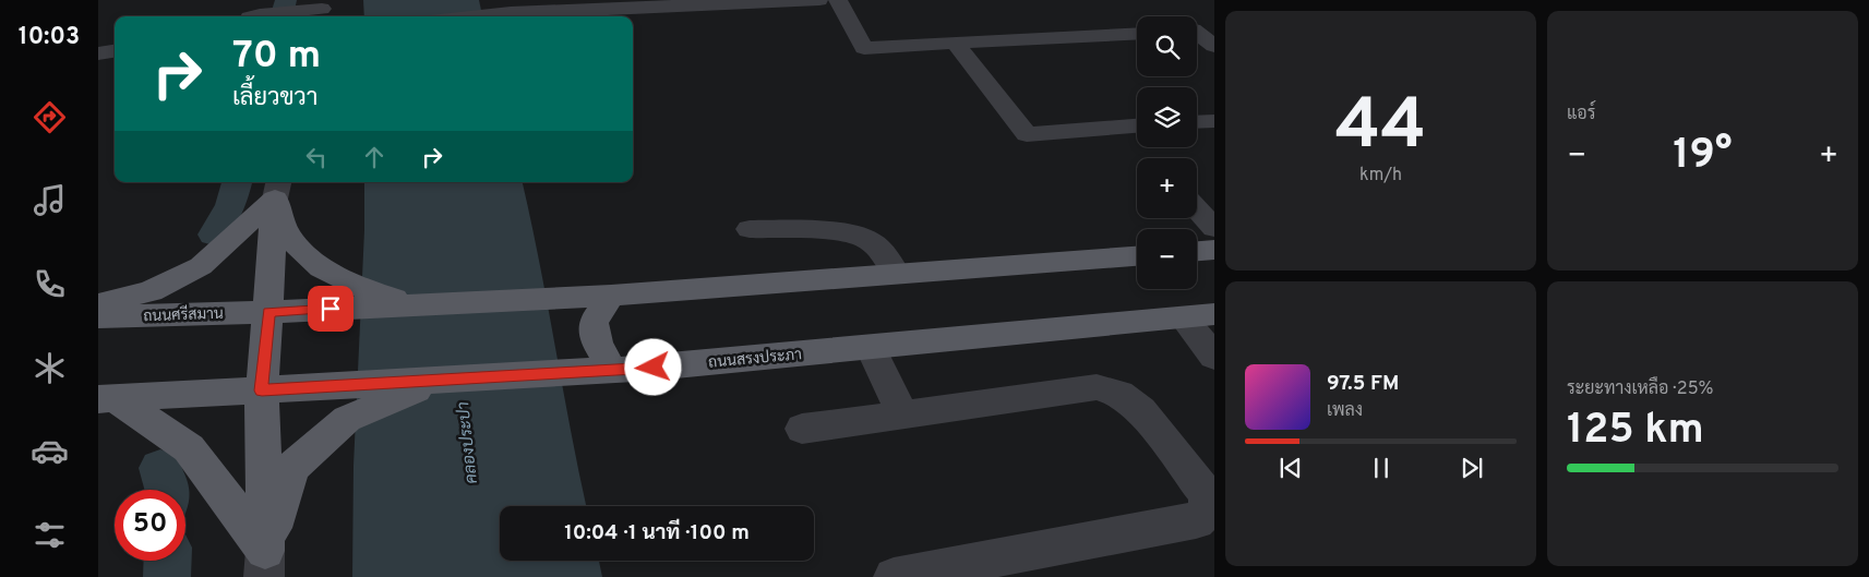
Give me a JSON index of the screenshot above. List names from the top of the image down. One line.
{"streets":{"main road":["ถนนศรีสมาน","ถนนสรงประภา"]},"water":["คลองประปา"],"page":{"tabs":"10:03","tile":[["44","km/h"],"แอร์",["ระยะทางเหลือ · 25%","125 km"]],"map_buttons":["+","−"],"turn":["70 m","เลี้ยวขวา"],"heat":["−","19°","+"],"song":["97.5 FM","เพลง"],"limit":"50","trip":"10:04 · 1 นาที · 100 m"}}
